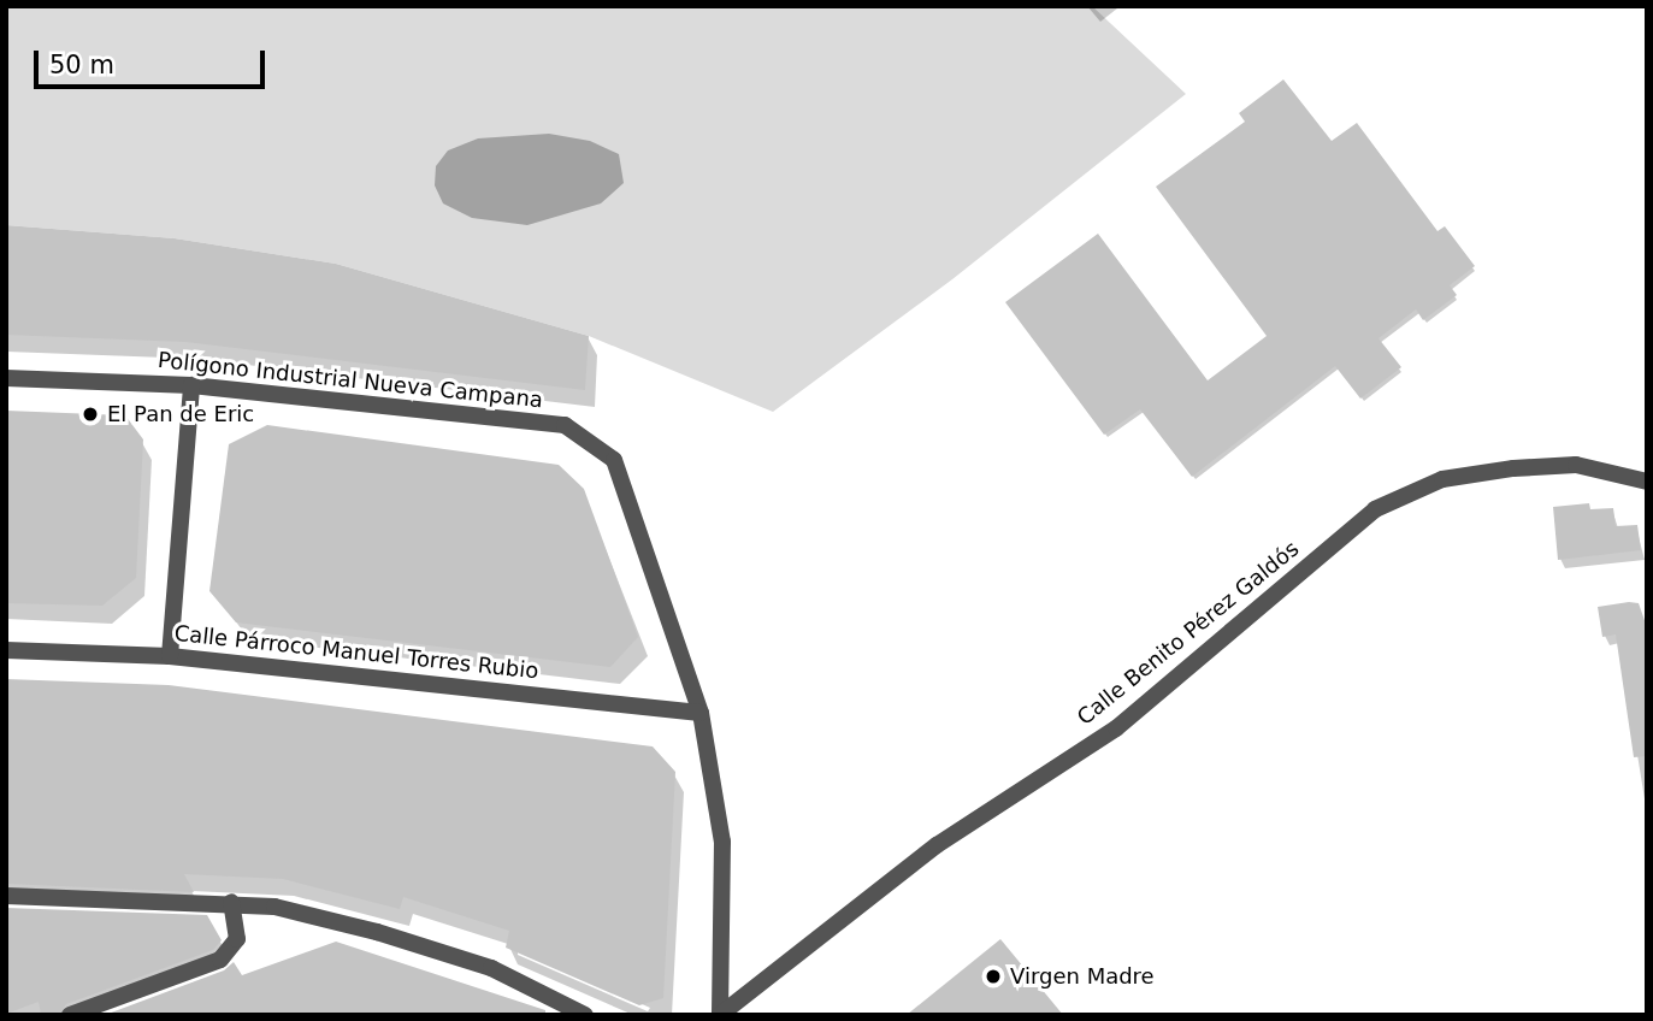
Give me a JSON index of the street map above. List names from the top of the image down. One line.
{"streets":{"street":["Polígono Industrial Nueva Campana","Calle Benito Pérez Galdós","Calle Párroco Manuel Torres Rubio"]},"crossings":[["Polígono Industrial Nueva Campana","Calle Benito Pérez Galdós"],["Polígono Industrial Nueva Campana","Calle Párroco Manuel Torres Rubio"]],"places":["El Pan de Eric","Virgen Madre"],"scale_bar":"50 m"}
